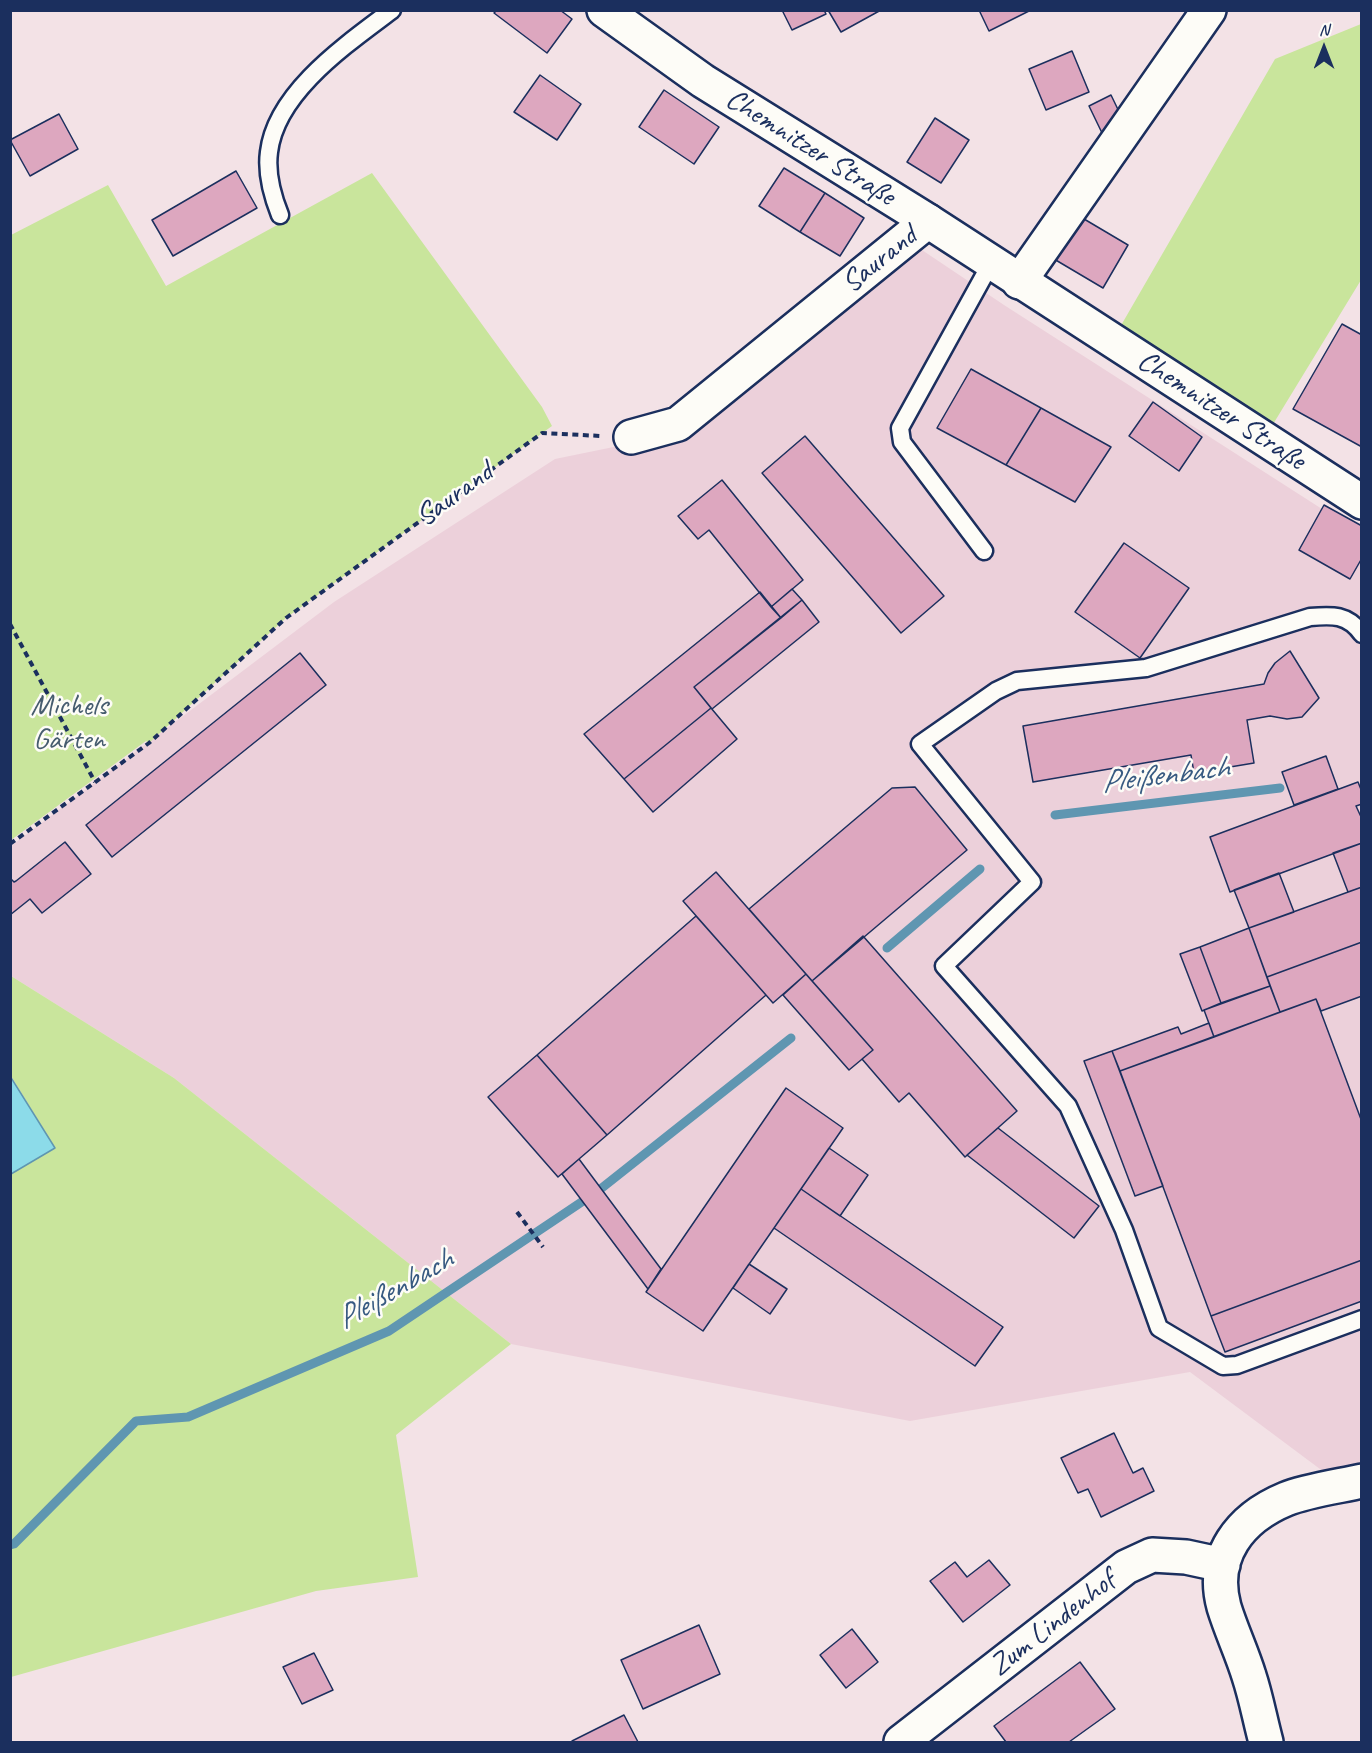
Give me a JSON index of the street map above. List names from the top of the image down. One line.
{"streets":{"street":["Chemnitzer Straße","Saurand","Zum Lindenhof"]},"crossings":[["Chemnitzer Straße","Saurand"]],"water":["Pleißenbach"],"parks":["Michels Gärten"],"north":"top"}
